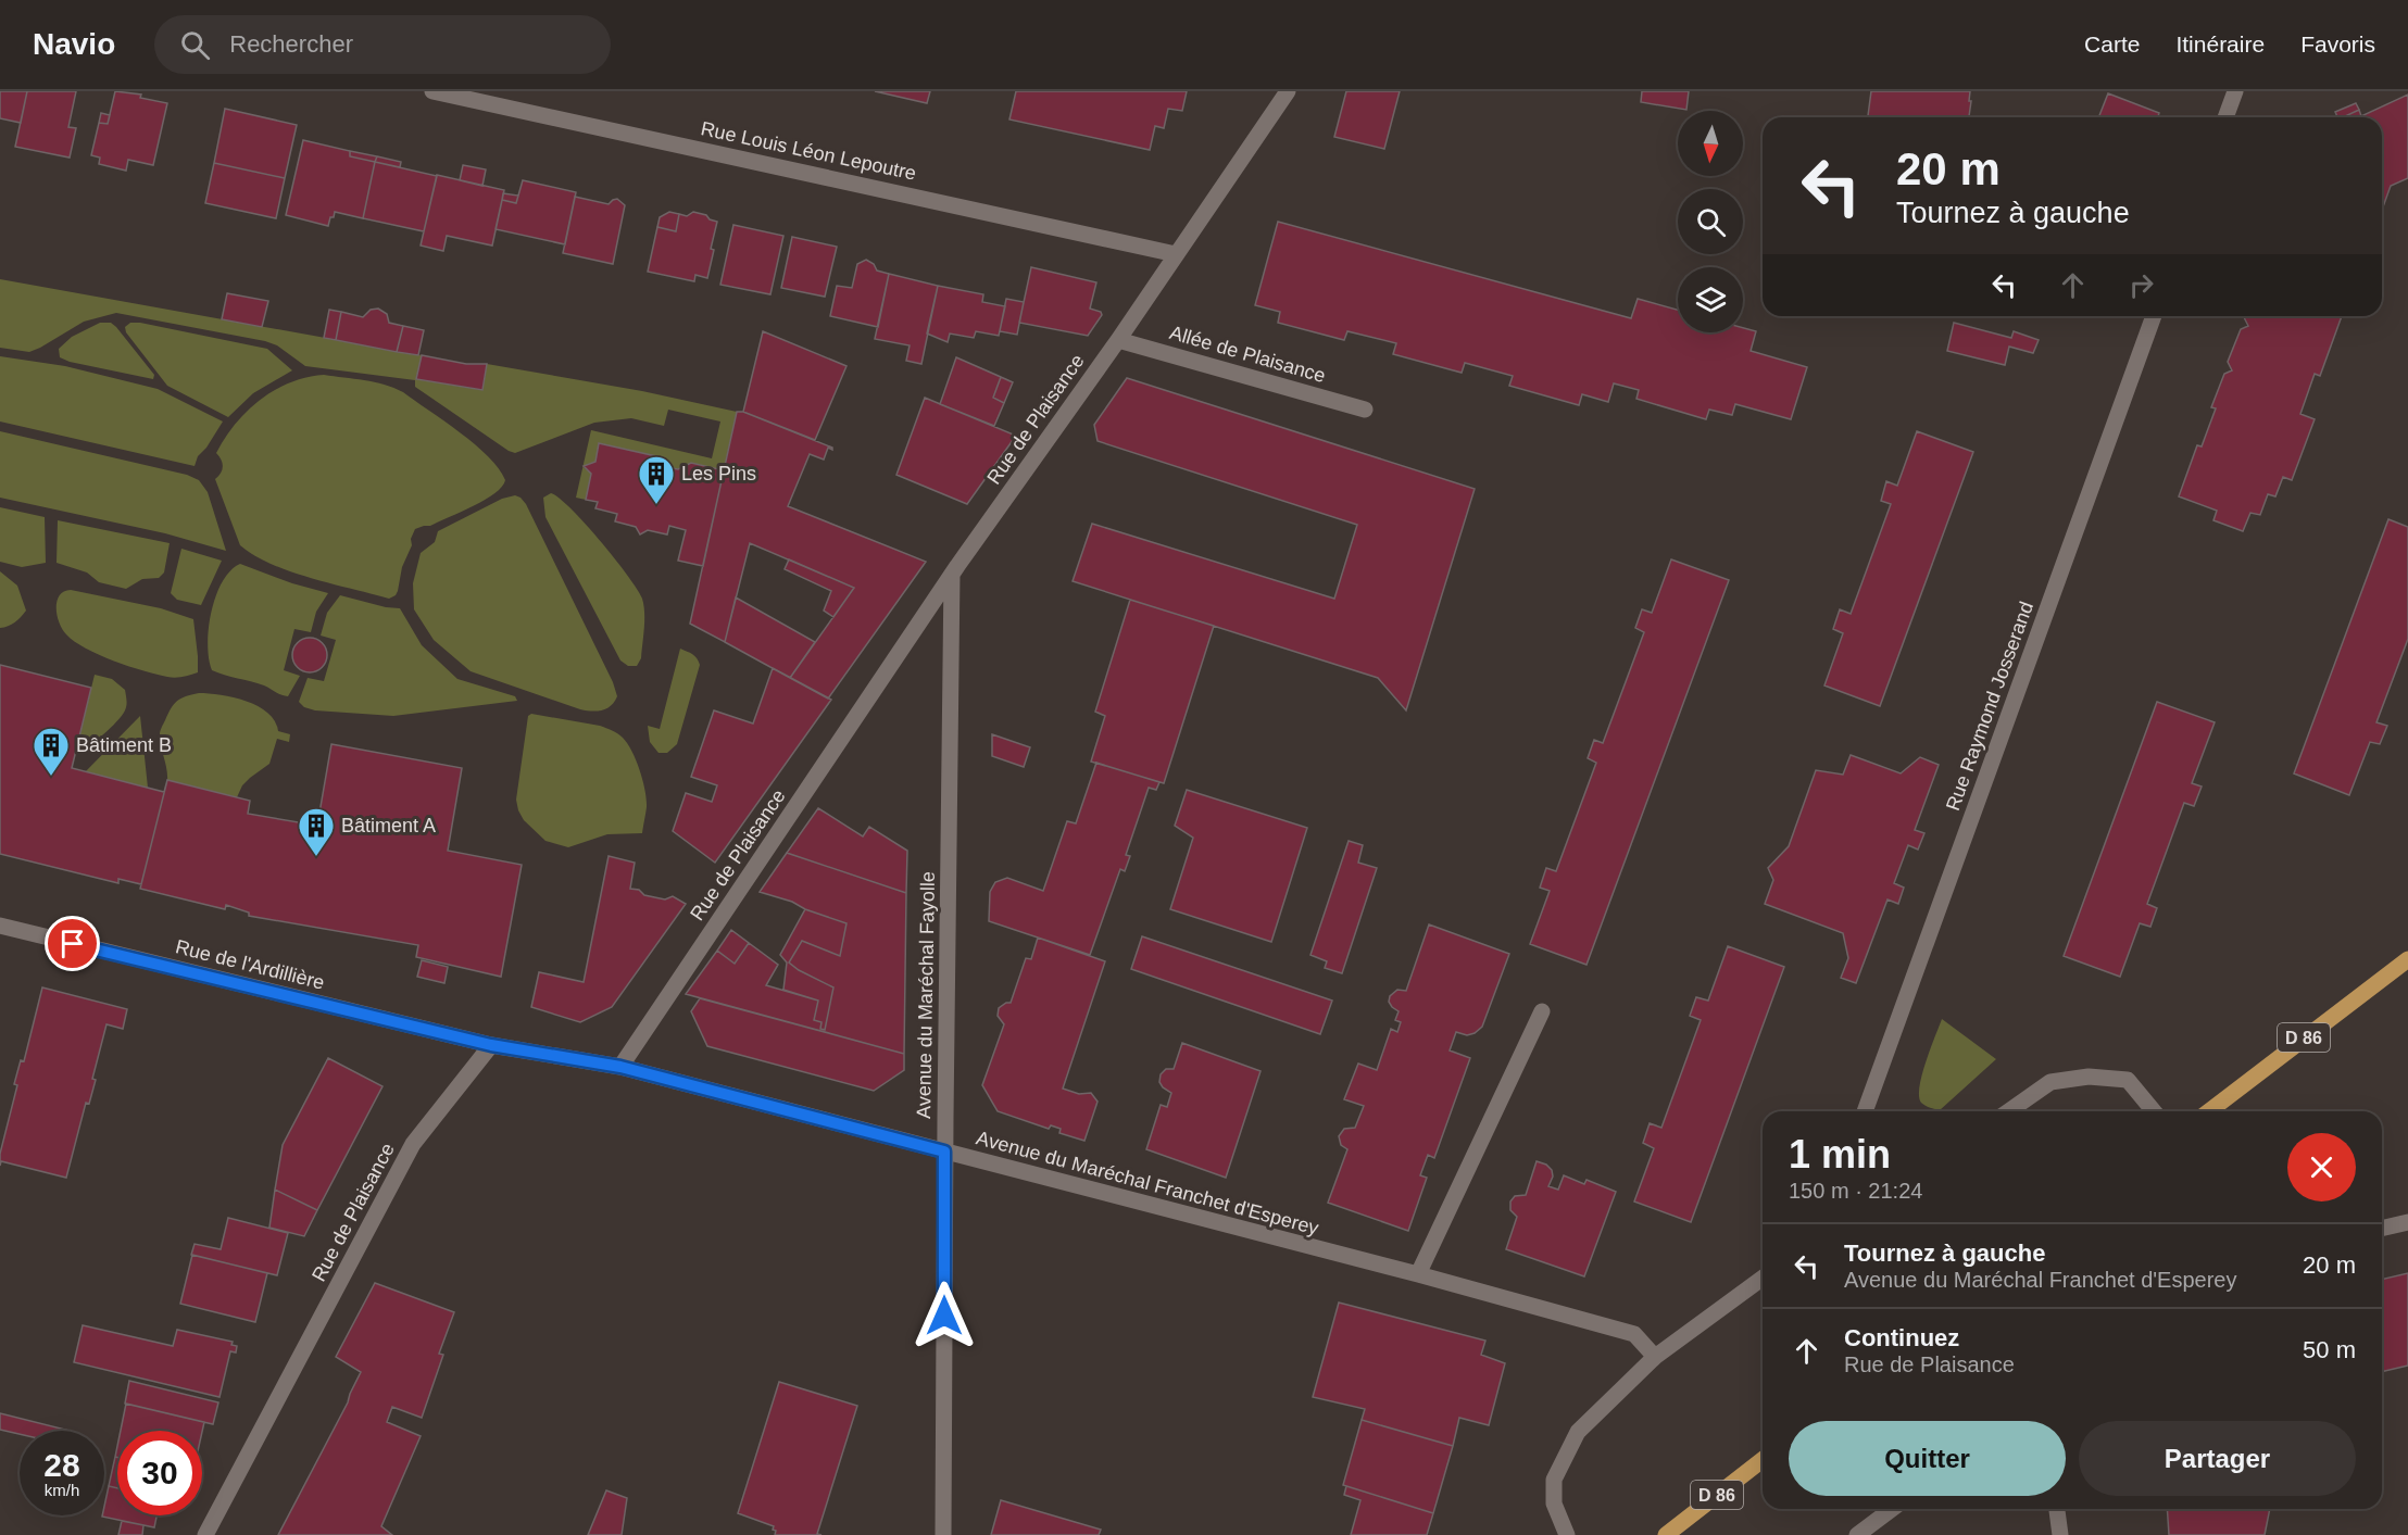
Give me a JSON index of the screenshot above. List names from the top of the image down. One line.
{"streets":{"main road":["D 86"],"street":["Rue Louis Léon Lepoutre","Allée de Plaisance","Rue de Plaisance","Rue Raymond Josserand","Rue de l'Ardillière","Avenue du Maréchal Fayolle","Avenue du Maréchal Franchet d'Esperey"]},"crossings":[["Rue Louis Léon Lepoutre","Rue de Plaisance"],["Allée de Plaisance","Rue de Plaisance"],["Rue de Plaisance","Rue de l'Ardillière"],["Rue de Plaisance","Avenue du Maréchal Fayolle"],["Rue de Plaisance","Avenue du Maréchal Franchet d'Esperey"],["Avenue du Maréchal Fayolle","Avenue du Maréchal Franchet d'Esperey"]],"places":{"building":["Les Pins","Bâtiment B","Bâtiment A"]},"north":"bottom","page":{"header":"Navio","search":"Rechercher","nav":["Carte","Itinéraire","Favoris"],"turn":["20 m","Tournez à gauche"],"heading":["1 min","150 m · 21:24"],"list":[{"name":"Tournez à gauche","note":"Avenue du Maréchal Franchet d'Esperey","value":"20 m"},{"name":"Continuez","note":"Rue de Plaisance","value":"50 m"}],"buttons":["Quitter","Partager"],"speed":"28 km/h","limit":"30"}}
